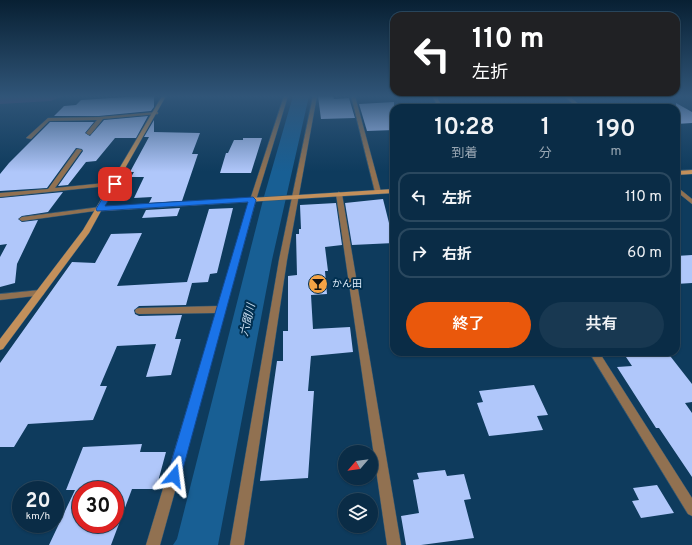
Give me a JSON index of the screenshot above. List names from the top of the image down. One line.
{"water":["六間川"],"places":{"bar":["かん田"]},"north":"bottom left","page":{"turn":["110 m","左折"],"eta":["10:28","到着","1","分","190","m"],"list":[{"name":"左折","value":"110 m"},{"name":"右折","value":"60 m"}],"buttons":["終了","共有"],"speed":"20 km/h","limit":"30"}}
